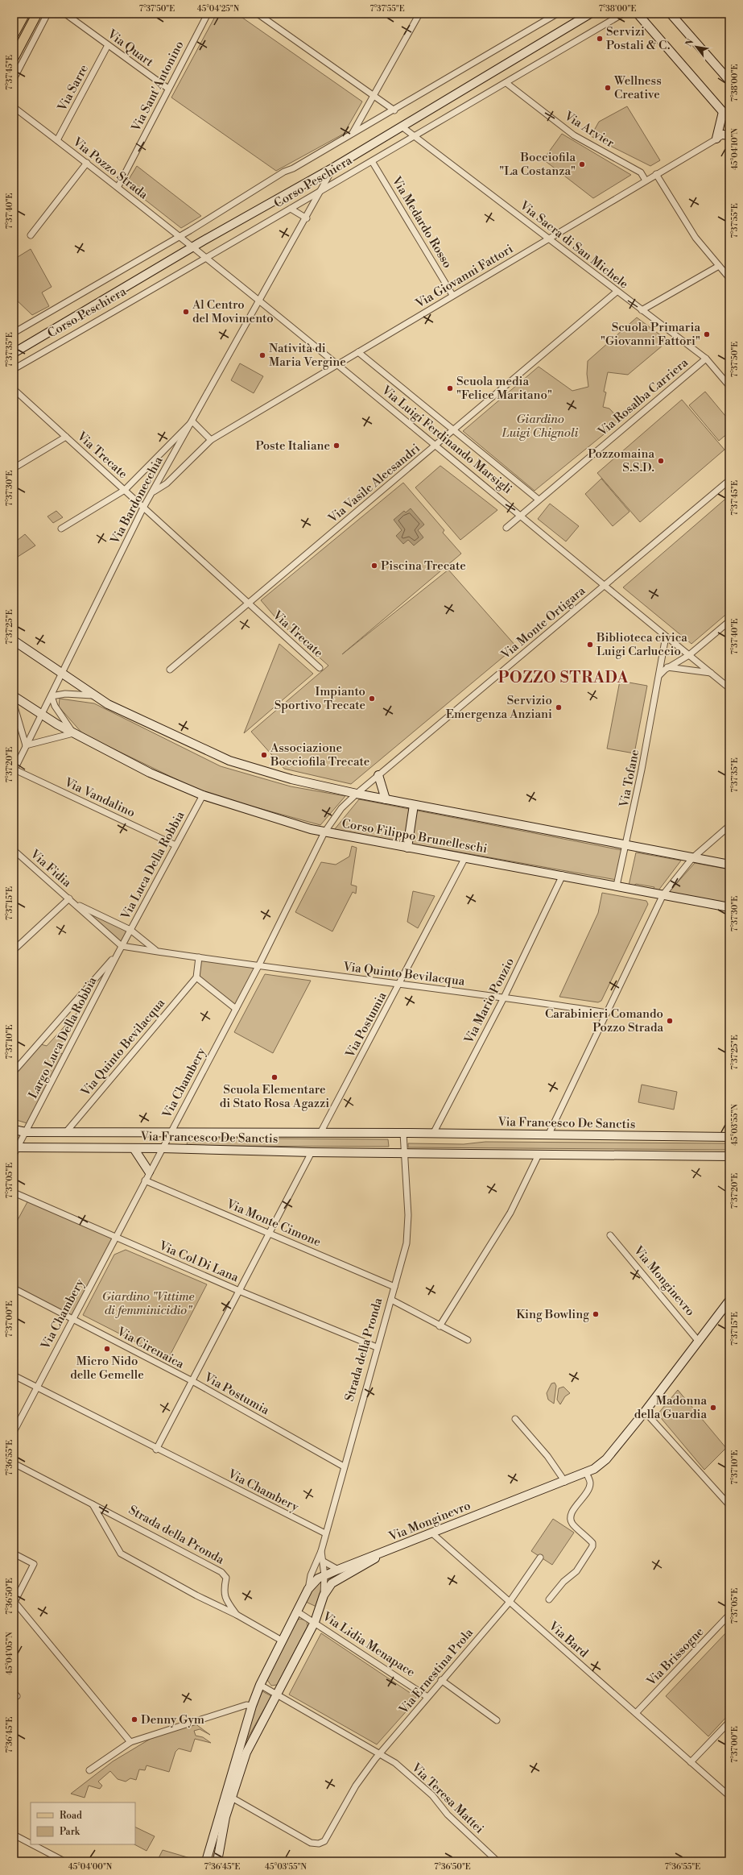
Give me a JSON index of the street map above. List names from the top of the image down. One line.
{"streets":{"street":["Via Quart","Via Sant'Antonino","Via Sarre","Via Arvier","Via Pozzo Strada","Corso Peschiera","Via Medardo Rosso","Via Sacra di San Michele","Via Giovanni Fattori","Via Rosalba Carriera","Via Luigi Ferdinando Marsigli","Via Trecate","Via Vasile Alecsandri","Via Bardonecchia","Via Monte Ortigara","Via Tofane","Via Vandalino","Corso Filippo Brunelleschi","Via Luca Della Robbia","Via Fidia","Via Quinto Bevilacqua","Via Mario Ponzio","Via Postumia","Largo Luca Della Robbia","Via Chambery","Via Francesco De Sanctis","Via Monte Cimone","Via Col Di Lana","Via Monginevro","Via Cirenaica","Strada della Pronda","Via Bard","Via Lidia Menapace","Via Brissogne","Via Ernestina Prola","Via Teresa Mattei"]},"crossings":[["Via Quart","Via Sant'Antonino"],["Via Quart","Via Sarre"],["Via Sant'Antonino","Via Pozzo Strada"],["Via Sarre","Via Pozzo Strada"],["Via Arvier","Corso Peschiera"],["Via Arvier","Via Giovanni Fattori"],["Via Pozzo Strada","Corso Peschiera"],["Via Pozzo Strada","Via Luigi Ferdinando Marsigli"],["Corso Peschiera","Via Medardo Rosso"],["Corso Peschiera","Via Sacra di San Michele"],["Corso Peschiera","Via Luigi Ferdinando Marsigli"],["Corso Peschiera","Via Bardonecchia"],["Via Medardo Rosso","Via Giovanni Fattori"],["Via Sacra di San Michele","Via Giovanni Fattori"],["Via Sacra di San Michele","Via Rosalba Carriera"],["Via Sacra di San Michele","Via Vasile Alecsandri"],["Via Giovanni Fattori","Via Luigi Ferdinando Marsigli"],["Via Giovanni Fattori","Via Bardonecchia"],["Via Rosalba Carriera","Via Luigi Ferdinando Marsigli"],["Via Luigi Ferdinando Marsigli","Via Vasile Alecsandri"],["Via Luigi Ferdinando Marsigli","Via Bardonecchia"],["Via Luigi Ferdinando Marsigli","Via Monte Ortigara"],["Via Luigi Ferdinando Marsigli","Via Tofane"],["Via Trecate","Via Vasile Alecsandri"],["Via Trecate","Via Bardonecchia"],["Via Bardonecchia","Via Vandalino"],["Via Bardonecchia","Corso Filippo Brunelleschi"],["Via Monte Ortigara","Via Chambery"],["Via Tofane","Corso Filippo Brunelleschi"],["Via Vandalino","Corso Filippo Brunelleschi"],["Via Vandalino","Via Luca Della Robbia"],["Corso Filippo Brunelleschi","Via Luca Della Robbia"],["Corso Filippo Brunelleschi","Via Mario Ponzio"],["Corso Filippo Brunelleschi","Via Postumia"],["Corso Filippo Brunelleschi","Via Chambery"],["Via Luca Della Robbia","Via Fidia"],["Via Luca Della Robbia","Via Quinto Bevilacqua"],["Via Luca Della Robbia","Largo Luca Della Robbia"],["Via Fidia","Via Quinto Bevilacqua"],["Via Fidia","Largo Luca Della Robbia"],["Via Quinto Bevilacqua","Via Mario Ponzio"],["Via Quinto Bevilacqua","Via Postumia"],["Via Quinto Bevilacqua","Largo Luca Della Robbia"],["Via Quinto Bevilacqua","Via Chambery"],["Via Quinto Bevilacqua","Via Francesco De Sanctis"],["Via Mario Ponzio","Via Francesco De Sanctis"],["Via Postumia","Via Francesco De Sanctis"],["Via Postumia","Via Monte Cimone"],["Via Postumia","Via Col Di Lana"],["Via Postumia","Via Cirenaica"],["Via Postumia","Strada della Pronda"],["Largo Luca Della Robbia","Via Francesco De Sanctis"],["Via Chambery","Via Francesco De Sanctis"],["Via Chambery","Via Monte Cimone"],["Via Chambery","Via Col Di Lana"],["Via Chambery","Via Cirenaica"],["Via Chambery","Strada della Pronda"],["Via Francesco De Sanctis","Strada della Pronda"],["Via Monte Cimone","Strada della Pronda"],["Via Col Di Lana","Strada della Pronda"],["Via Monginevro","Strada della Pronda"],["Via Monginevro","Via Bard"],["Strada della Pronda","Via Lidia Menapace"],["Via Bard","Via Brissogne"],["Via Bard","Via Ernestina Prola"],["Via Lidia Menapace","Via Ernestina Prola"],["Via Ernestina Prola","Via Teresa Mattei"]],"districts":["POZZO STRADA"],"parks":["Giardino Luigi Chignoli","Giardino \"Vittime di femminicidio\""],"places":["Servizi Postali & C.","Wellness Creative","Bocciofila \"La Costanza\"","Al Centro del Movimento","Scuola Primaria \"Giovanni Fattori\"","Natività di Maria Vergine","Scuola media \"Felice Maritano\"","Poste Italiane","Pozzomaina S.S.D.","Piscina Trecate","Biblioteca civica Luigi Carluccio","Impianto Sportivo Trecate","Servizio Emergenza Anziani","Associazione Bocciofila Trecate","Carabinieri Comando Pozzo Strada","Scuola Elementare di Stato Rosa Agazzi","King Bowling","Micro Nido delle Gemelle","Madonna della Guardia","Denny Gym"],"legend":["Road","Park"],"north":"top left","coordinates":["7°37'50\"E","45°04'25\"N","7°37'55\"E","7°38'00\"E","7°37'45\"E","45°04'10\"N","7°37'40\"E","7°37'35\"E","7°37'30\"E","7°37'25\"E","7°37'20\"E","7°37'15\"E","7°37'10\"E","45°03'55\"N","7°37'05\"E","7°37'00\"E","7°36'55\"E","7°36'50\"E","45°04'05\"N","7°36'45\"E","45°04'00\"N"]}
